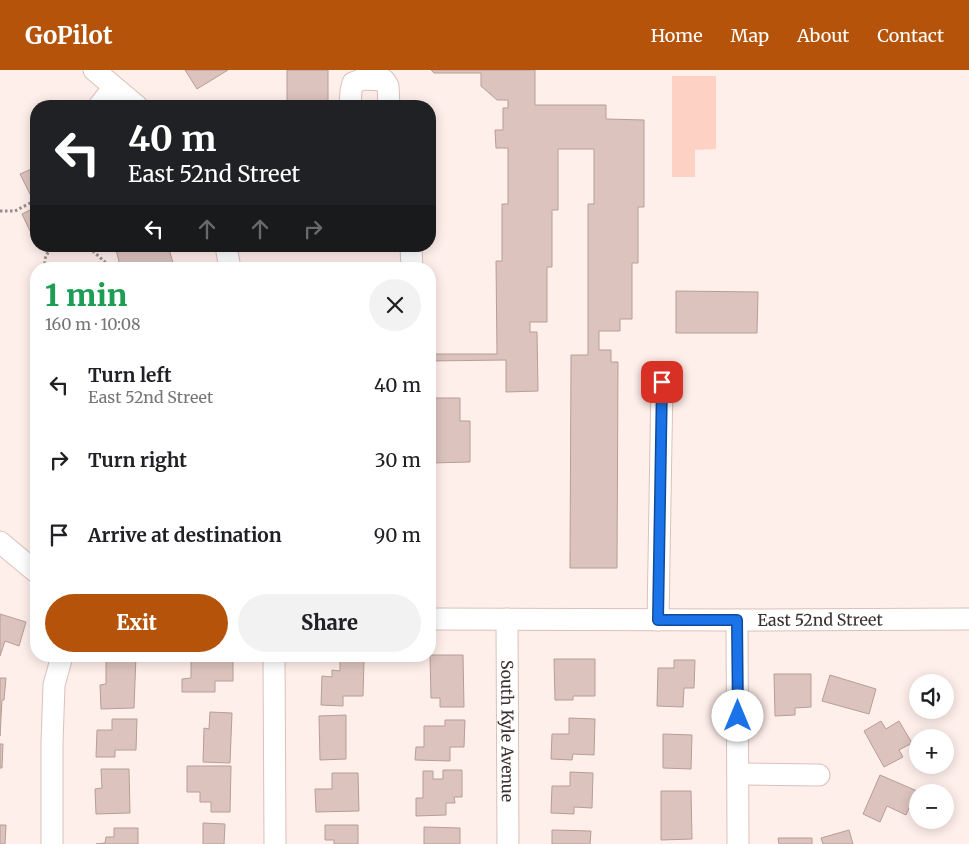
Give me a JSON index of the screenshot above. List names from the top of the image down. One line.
{"streets":{"street":["East 52nd Street","South Kyle Avenue"]},"crossings":[["East 52nd Street","South Kyle Avenue"]],"page":{"header":"GoPilot","nav":["Home","Map","About","Contact"],"turn":["40 m","East 52nd Street"],"heading":["1 min","160 m · 10:08"],"list":[{"name":"Turn left","note":"East 52nd Street","value":"40 m"},{"name":"Turn right","value":"30 m"},{"name":"Arrive at destination","value":"90 m"}],"buttons":["Exit","Share"],"map_buttons":["+","−"]}}
